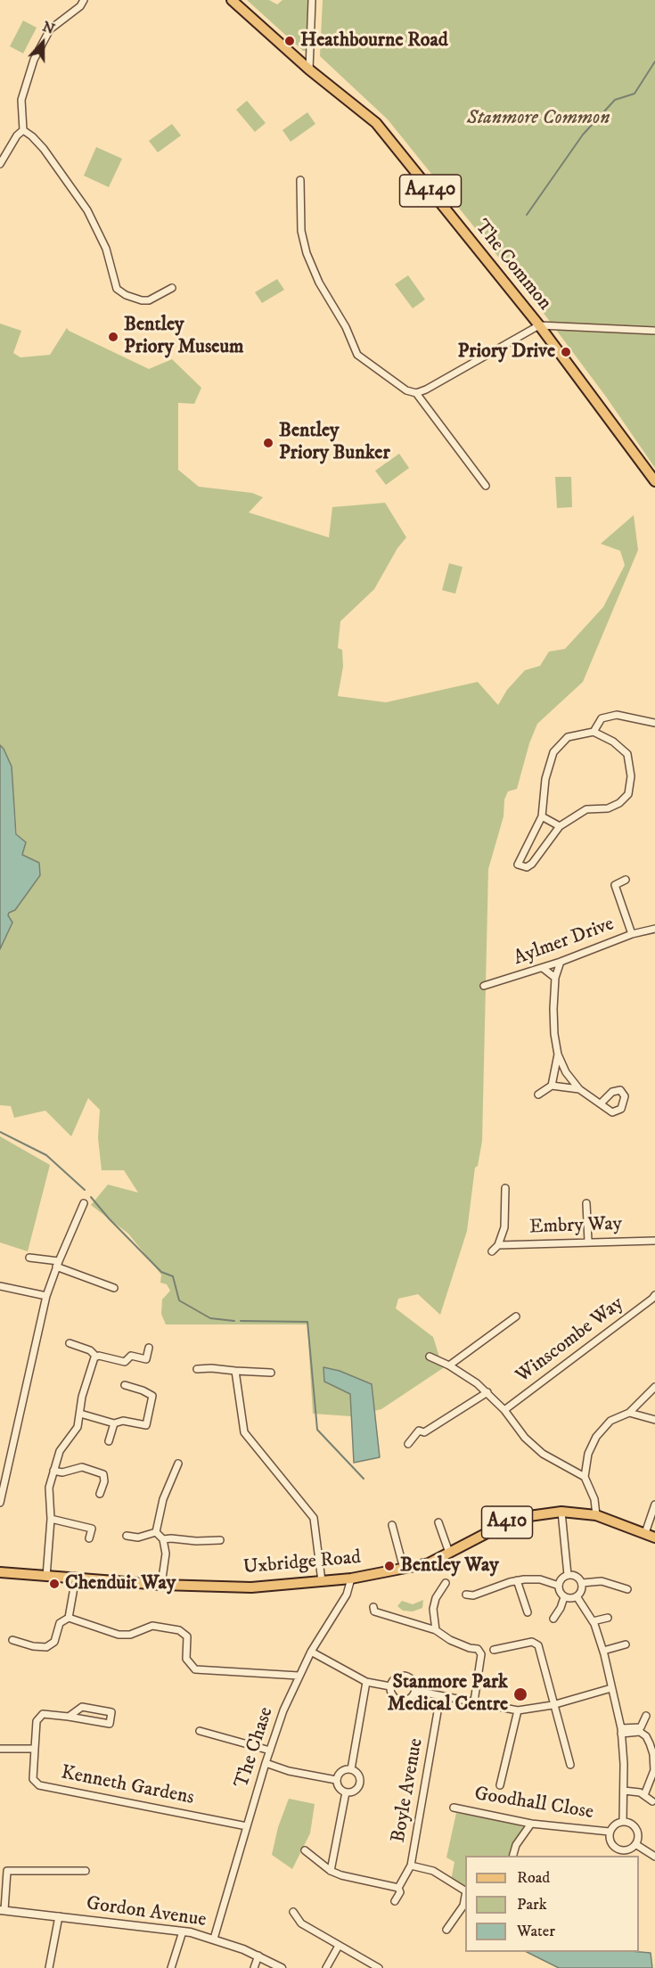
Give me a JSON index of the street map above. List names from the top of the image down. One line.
{"streets":{"main road":["A4140","The Common","A410","Uxbridge Road"],"street":["Aylmer Drive","Embry Way","Winscombe Way","The Chase","Kenneth Gardens","Boyle Avenue","Goodhall Close","Gordon Avenue"]},"crossings":[["Uxbridge Road","The Chase"],["The Chase","Kenneth Gardens"],["The Chase","Gordon Avenue"]],"parks":["Stanmore Common"],"places":["Heathbourne Road","Bentley Priory Museum","Priory Drive","Bentley Priory Bunker","Bentley Way","Chenduit Way","Stanmore Park Medical Centre"],"legend":["Road","Park","Water"],"north":"top"}
